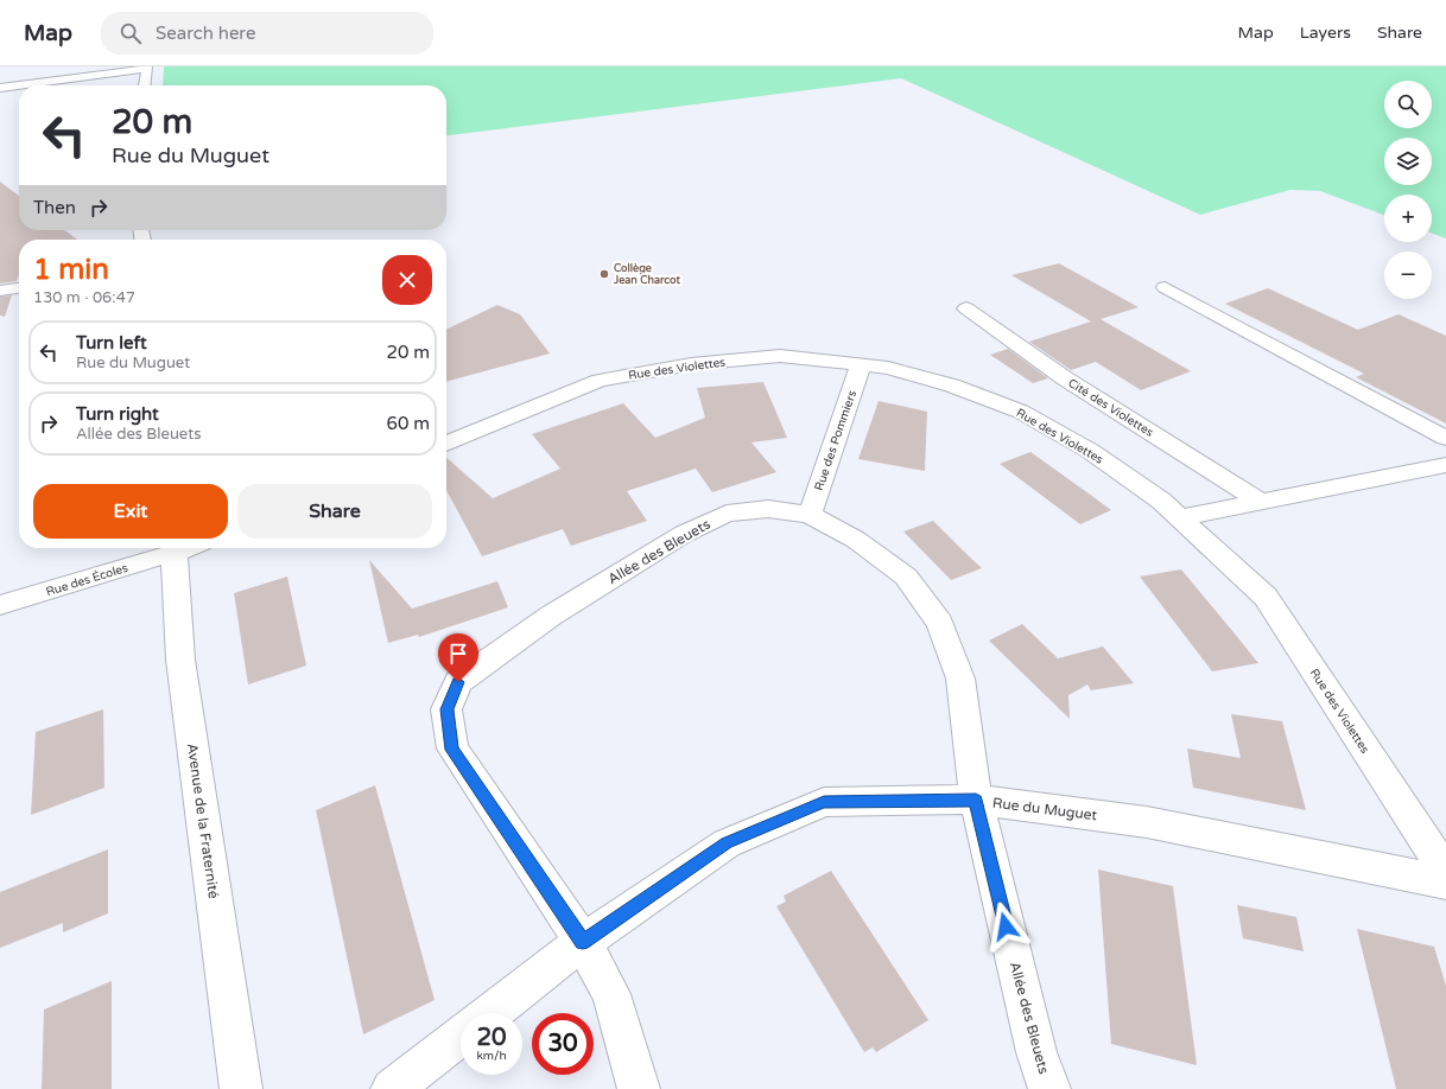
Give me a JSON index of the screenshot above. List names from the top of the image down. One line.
{"streets":{"street":["Rue des Violettes","Cité des Violettes","Rue des Pommiers","Allée des Bleuets","Rue des Écoles","Rue du Muguet","Avenue de la Fraternité"]},"crossings":[["Rue des Violettes","Rue des Pommiers"],["Rue des Pommiers","Allée des Bleuets"],["Allée des Bleuets","Rue du Muguet"]],"places":["Collège Jean Charcot"],"page":{"header":"Map","search":"Search here","nav":["Map","Layers","Share"],"map_buttons":["+","−"],"turn":["20 m","Rue du Muguet"],"then":"Then","heading":["1 min","130 m · 06:47"],"list":[{"name":"Turn left","note":"Rue du Muguet","value":"20 m"},{"name":"Turn right","note":"Allée des Bleuets","value":"60 m"}],"buttons":["Exit","Share"],"speed":"20 km/h","limit":"30"}}
